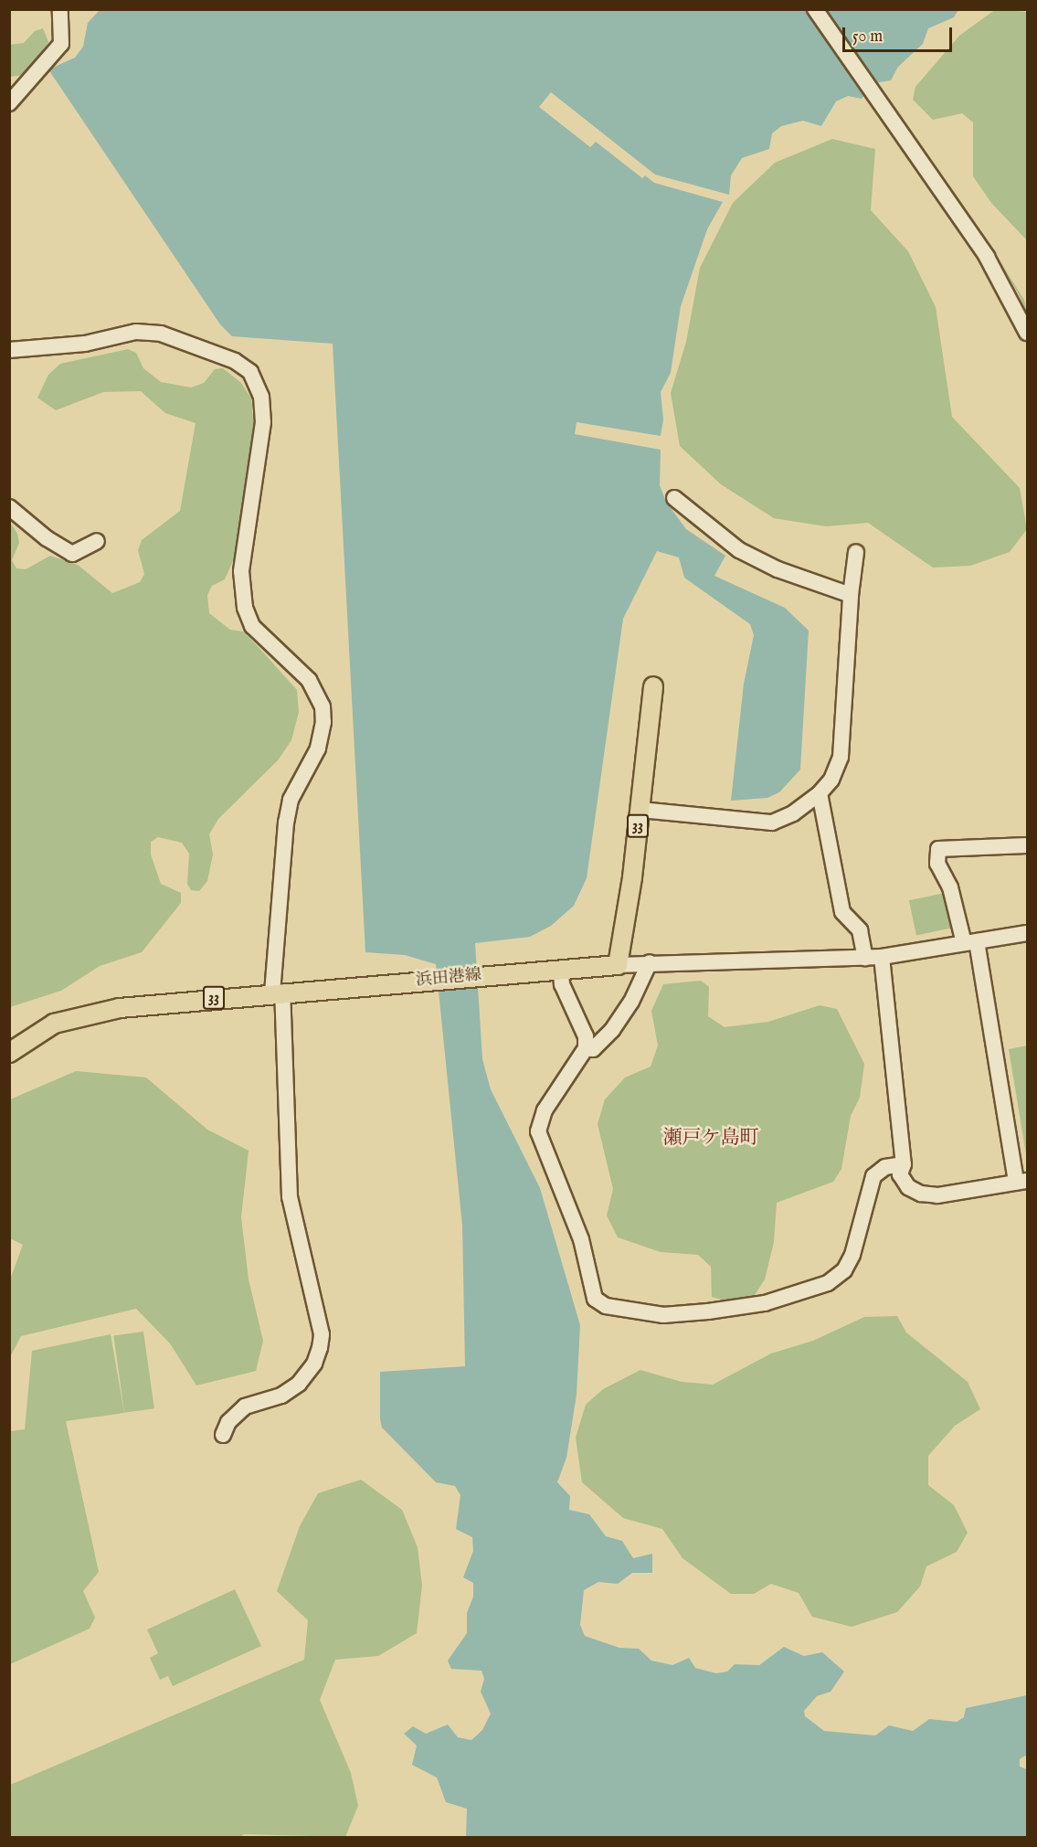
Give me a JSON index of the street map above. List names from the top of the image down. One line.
{"streets":{"main road":["33","浜田港線"]},"crossings":[["33","浜田港線"]],"districts":["瀬戸ケ島町"],"scale_bar":"50 m"}
